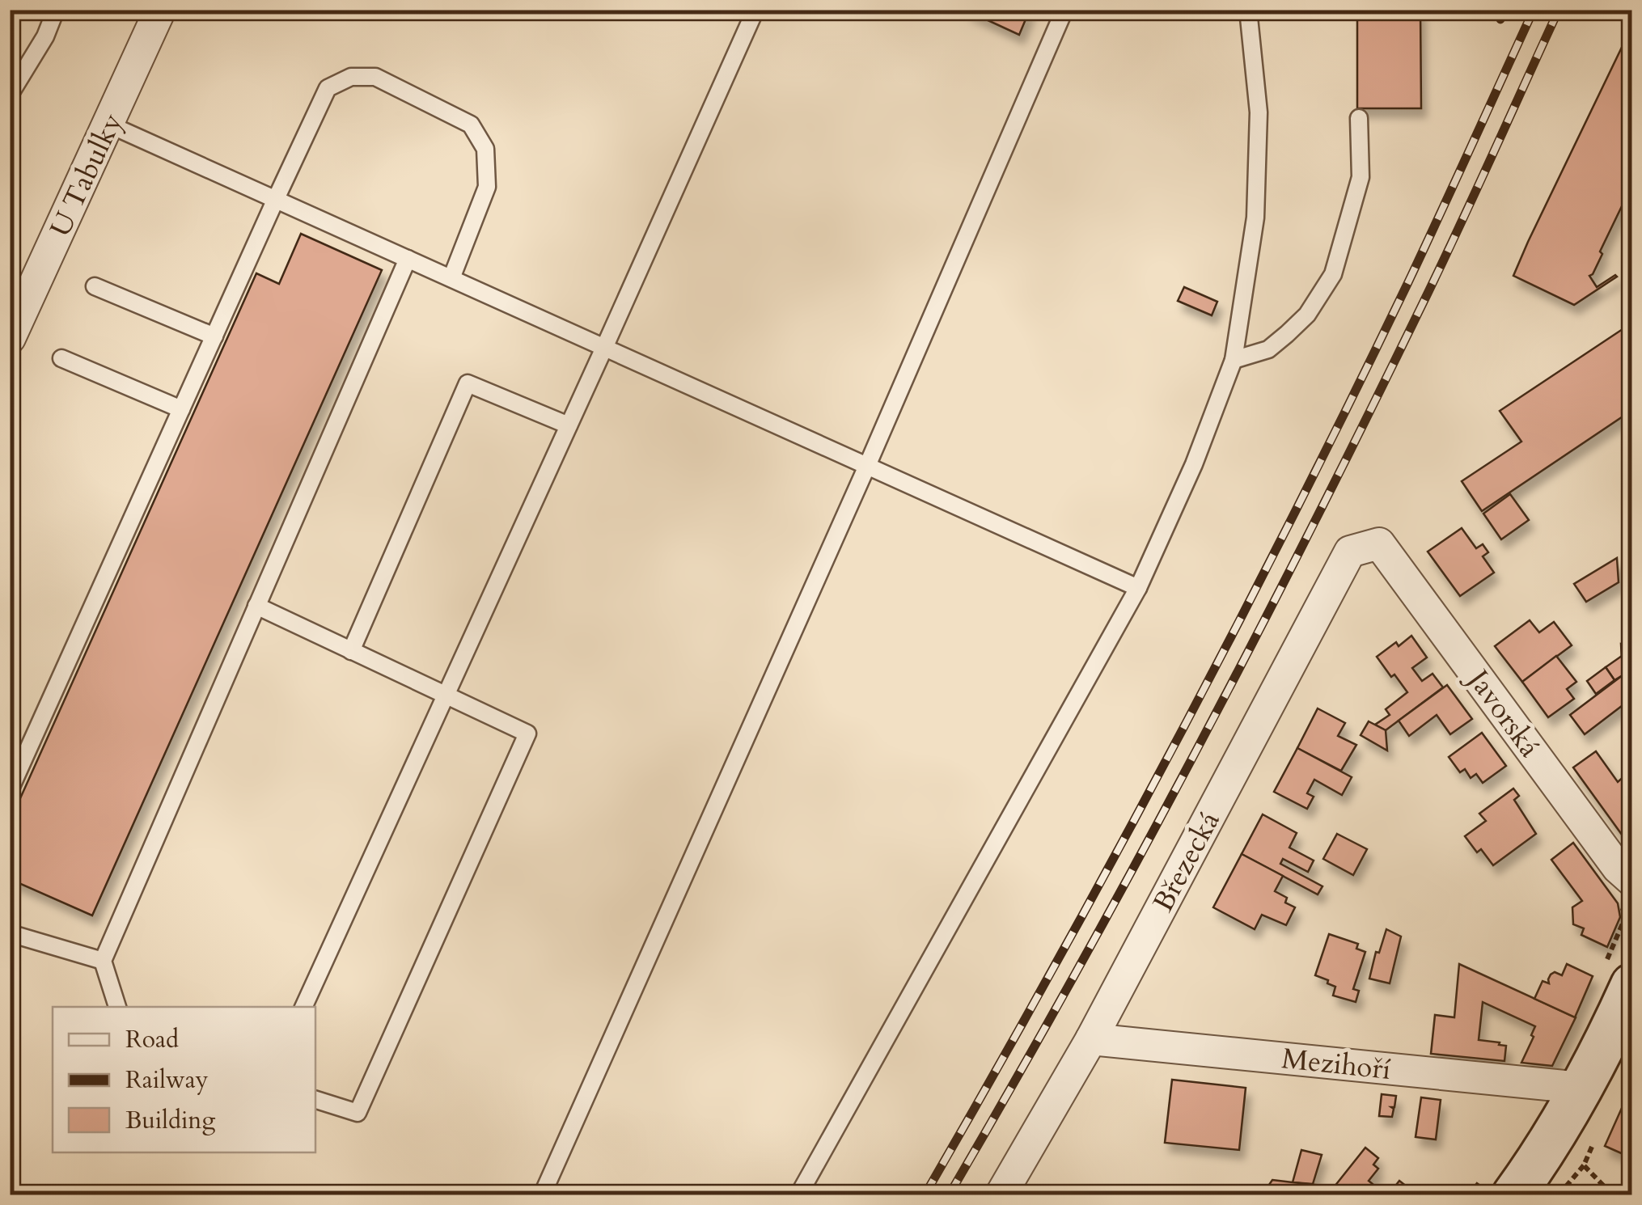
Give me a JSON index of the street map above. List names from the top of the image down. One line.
{"streets":{"street":["U Tabulky","Javorská","Březecká","Mezihoří"]},"crossings":[["Javorská","Březecká"],["Březecká","Mezihoří"]],"legend":["Road","Railway","Building"]}
